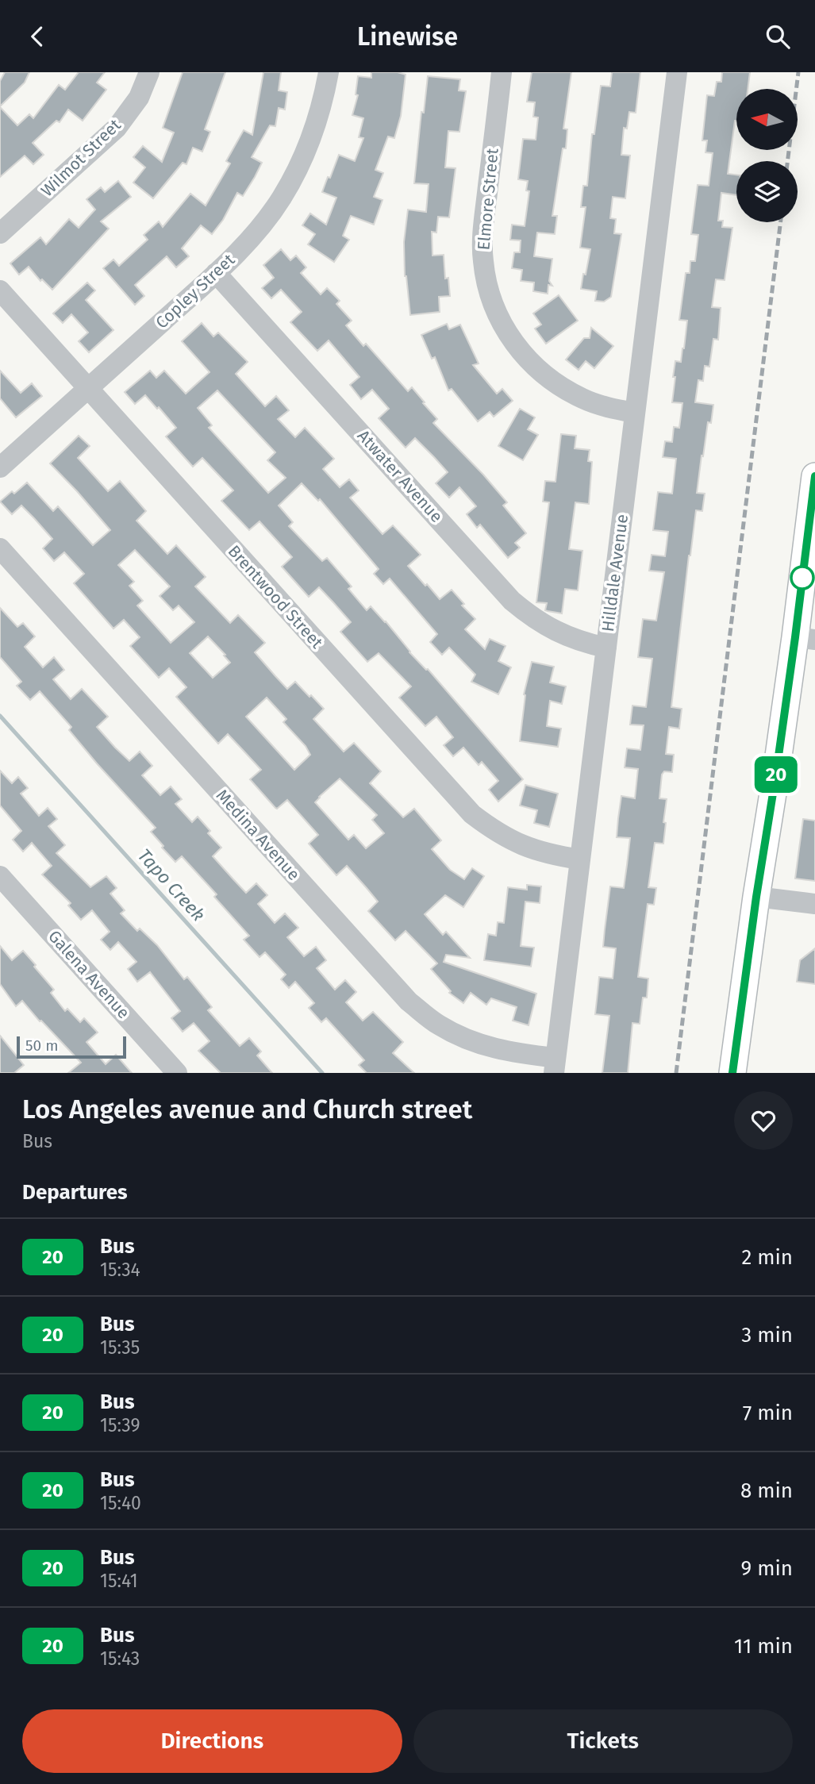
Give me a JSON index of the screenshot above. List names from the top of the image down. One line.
{"streets":{"street":["Wilmot Street","Elmore Street","Copley Street","Atwater Avenue","Hilldale Avenue","Brentwood Street","Medina Avenue","Galena Avenue"]},"crossings":[["Elmore Street","Hilldale Avenue"],["Copley Street","Atwater Avenue"],["Copley Street","Brentwood Street"],["Atwater Avenue","Hilldale Avenue"],["Hilldale Avenue","Brentwood Street"],["Hilldale Avenue","Medina Avenue"]],"water":["Tapo Creek"],"lines":["bus line 20"],"scale_bar":"50 m","north":"left","page":{"header":"Linewise","on_map":"20","scale":"50 m","heading":[["Los Angeles avenue and Church street","Bus"],"Departures"],"list":[{"mark":"20","name":"Bus","note":"15:34","value":"2 min"},{"mark":"20","name":"Bus","note":"15:35","value":"3 min"},{"mark":"20","name":"Bus","note":"15:39","value":"7 min"},{"mark":"20","name":"Bus","note":"15:40","value":"8 min"},{"mark":"20","name":"Bus","note":"15:41","value":"9 min"},{"mark":"20","name":"Bus","note":"15:43","value":"11 min"}],"buttons":["Directions","Tickets"]}}
